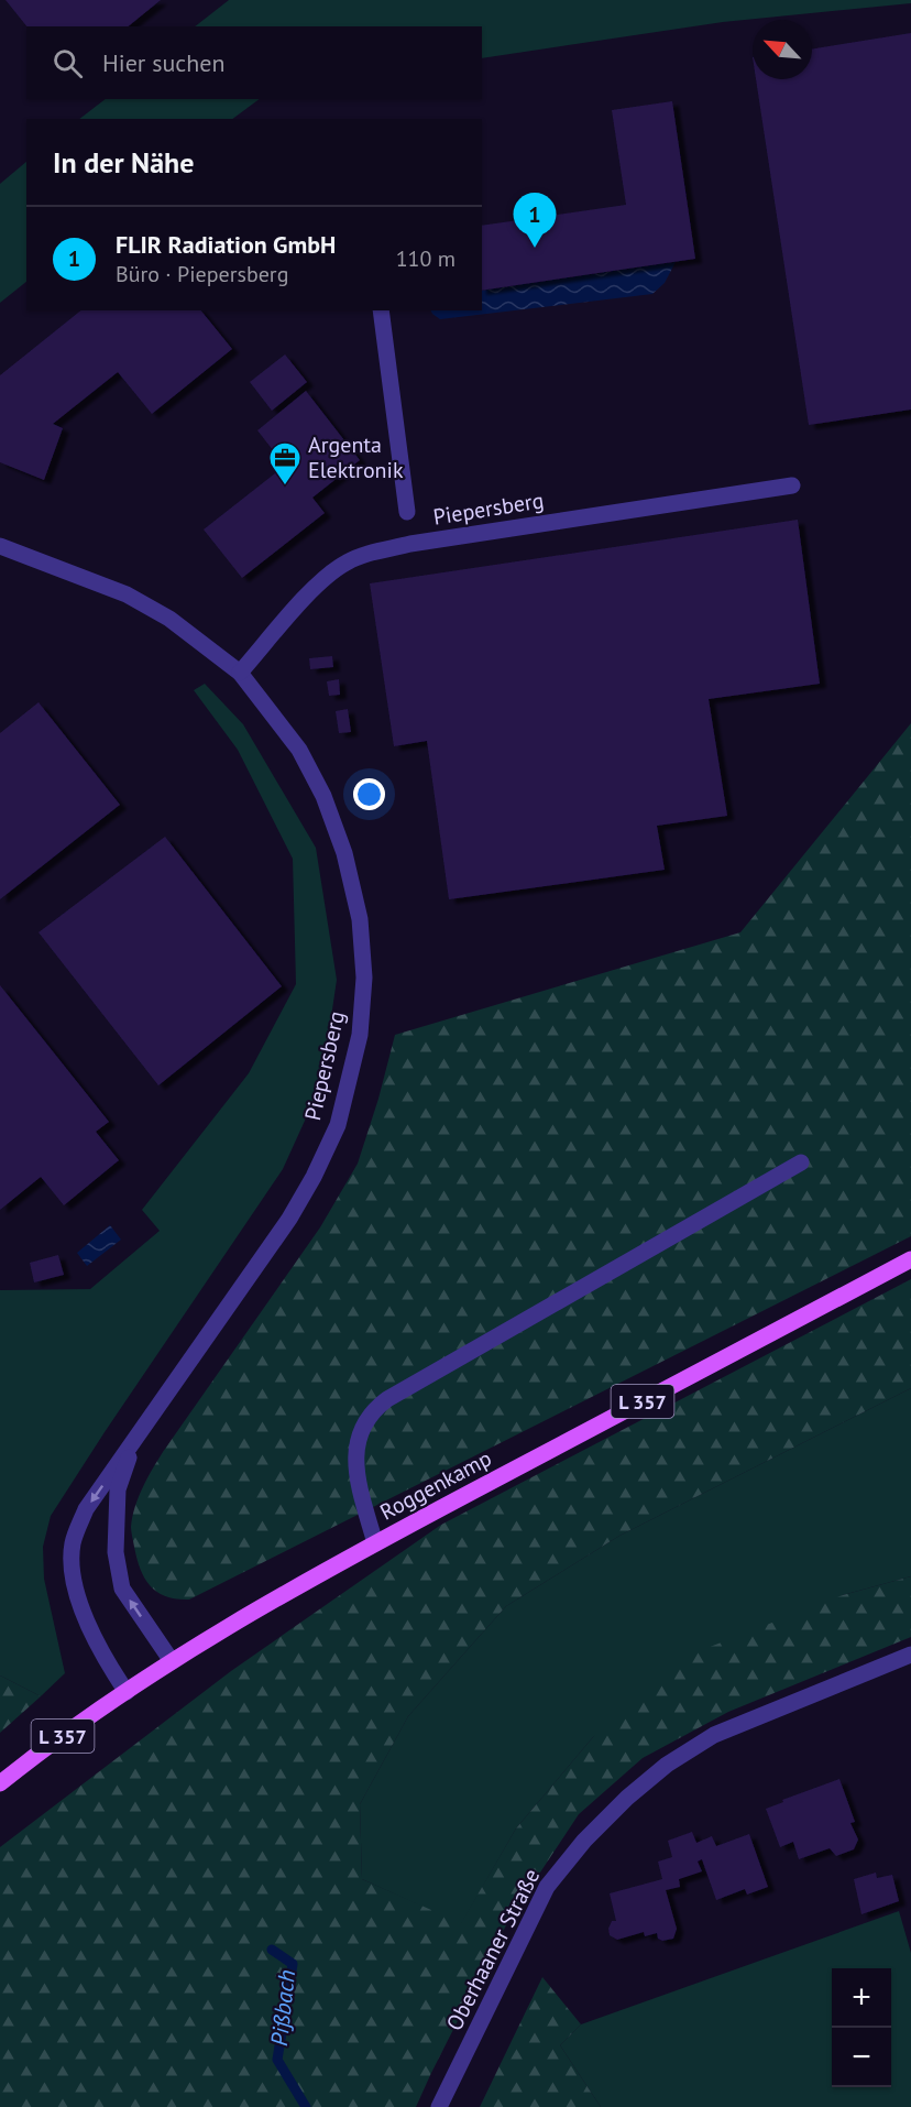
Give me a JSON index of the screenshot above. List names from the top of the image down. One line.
{"streets":{"main road":["L 357","Roggenkamp"],"street":["Piepersberg","Oberhaaner Straße"]},"crossings":[["Piepersberg","Roggenkamp"]],"water":["Pißbach"],"places":{"office":["Argenta Elektronik"]},"north":"top left","page":{"search":"Hier suchen","heading":"In der Nähe","pins":"1","list":[{"mark":"1","name":"FLIR Radiation GmbH","note":"Büro · Piepersberg","value":"110 m"}],"map_buttons":["+","−"]}}
